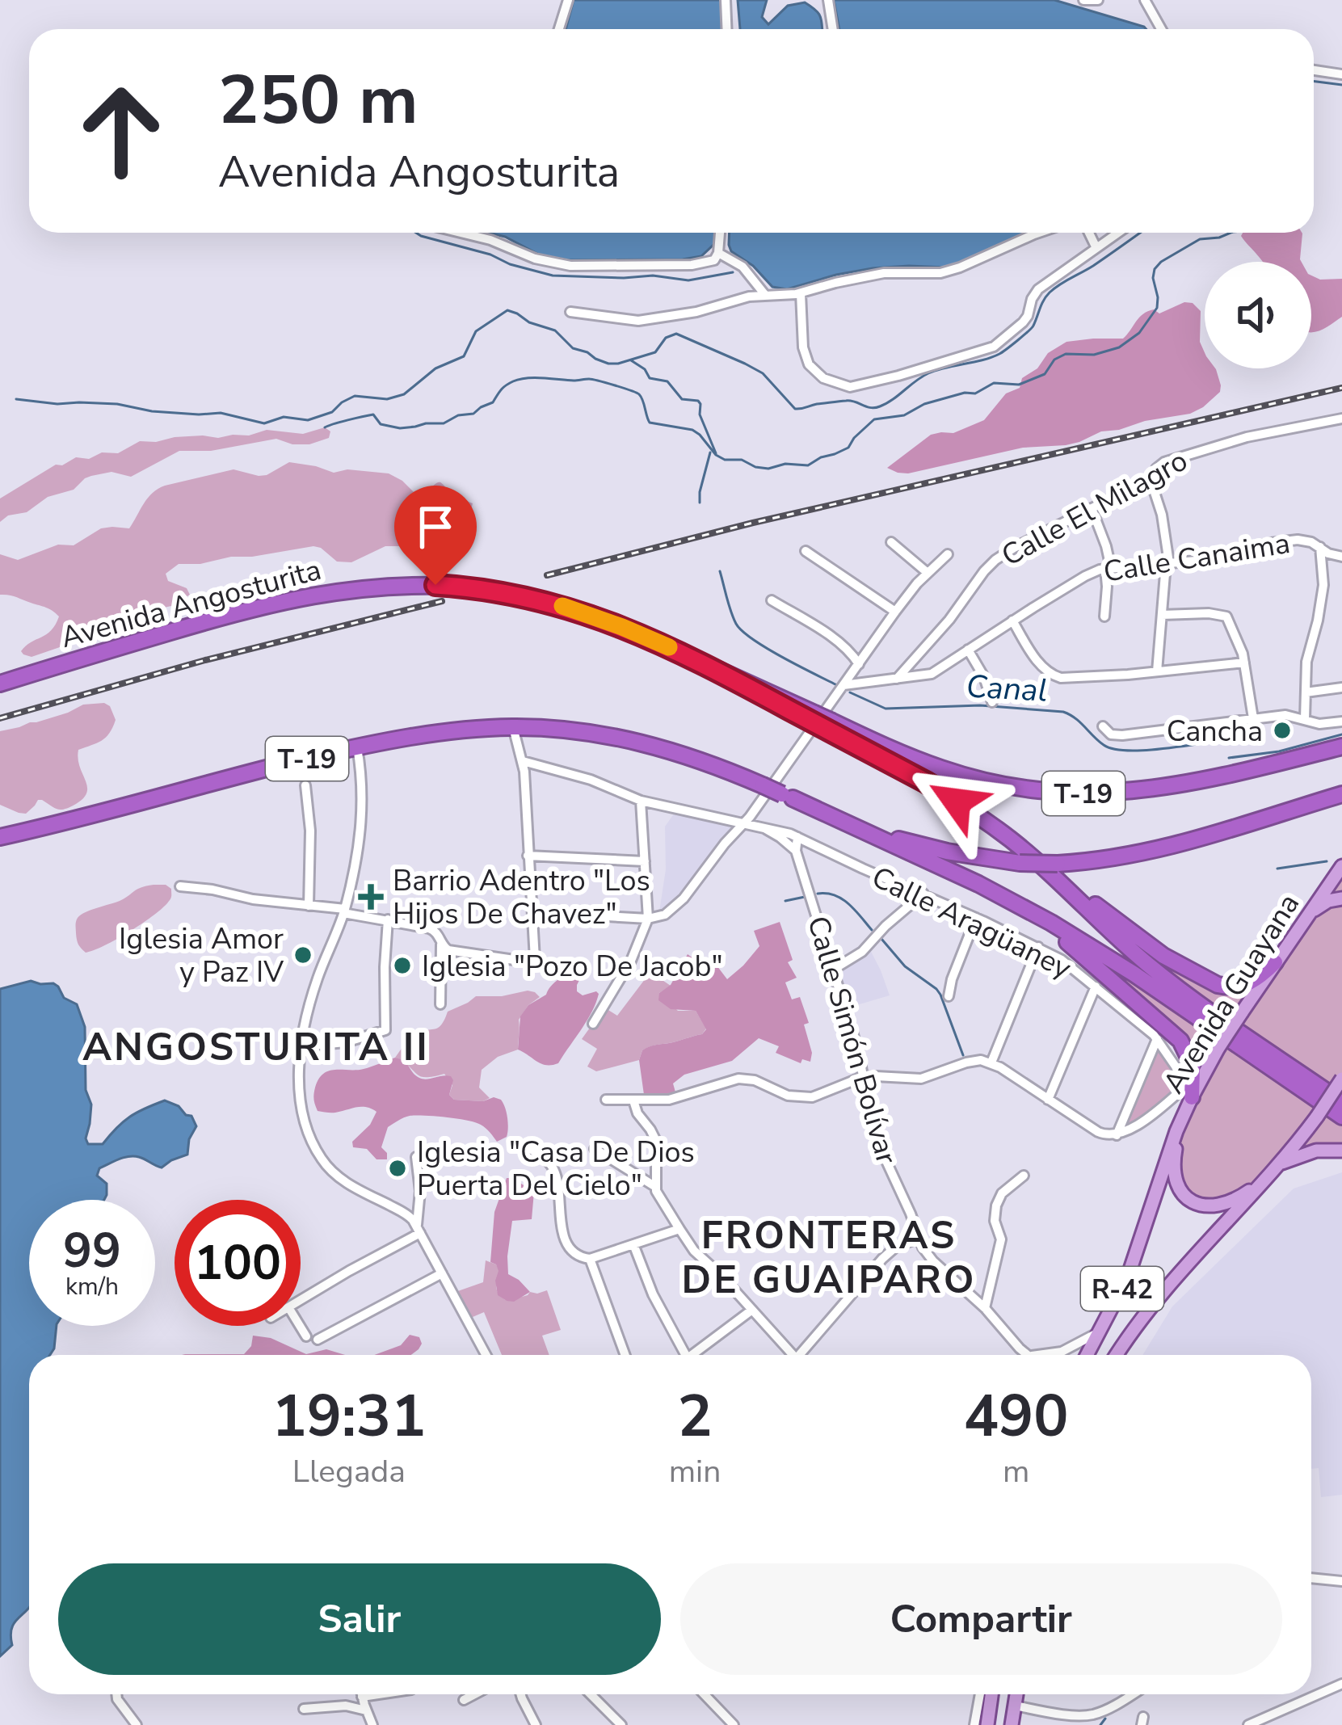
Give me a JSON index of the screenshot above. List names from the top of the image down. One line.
{"streets":{"highway":["Avenida Angosturita","T-19"],"main road":["Avenida Guayana","R-42"],"street":["Calle El Milagro","Calle Canaima","Calle Aragüaney","Calle Simón Bolívar"]},"crossings":[["Calle El Milagro","Calle Canaima"],["Avenida Angosturita","T-19"],["Calle Aragüaney","Avenida Guayana"],["Avenida Guayana","Calle Simón Bolívar"]],"districts":["ANGOSTURITA II","FRONTERAS DE GUAIPARO"],"water":["Canal"],"places":{"other":["Cancha","Iglesia Amor y Paz IV","Iglesia \"Pozo De Jacob\"","Iglesia \"Casa De Dios Puerta Del Cielo\""],"health":["Barrio Adentro \"Los Hijos De Chavez\""]},"page":{"turn":["250 m","Avenida Angosturita"],"speed":"99 km/h","limit":"100","eta":["19:31","Llegada","2","min","490","m"],"buttons":["Salir","Compartir"]}}
